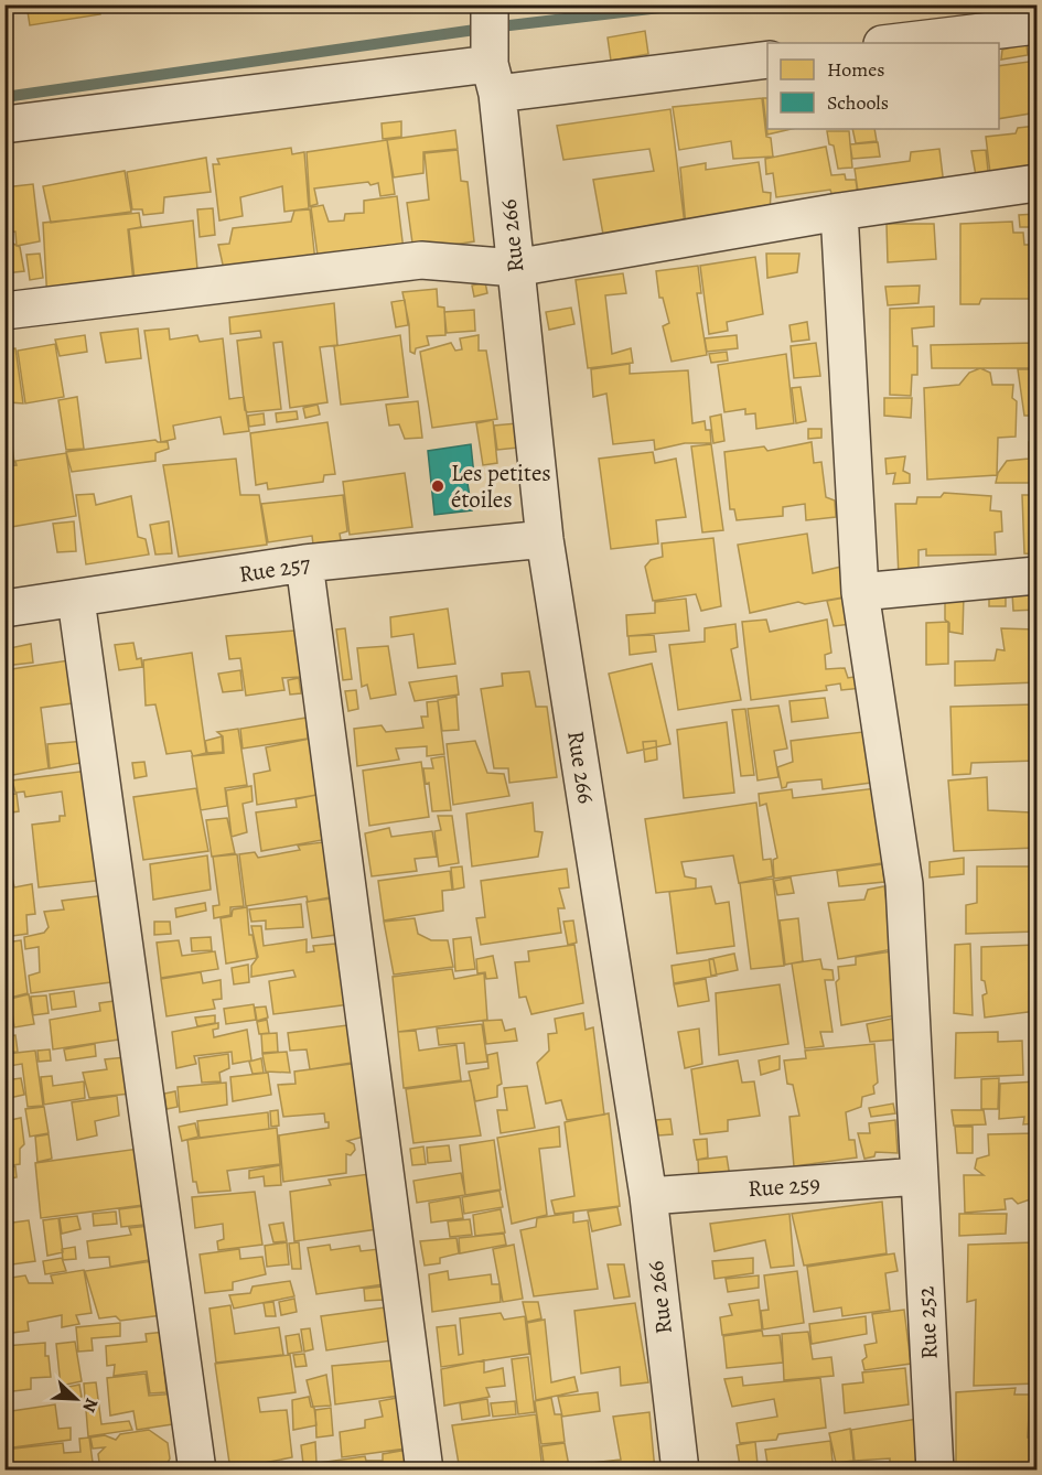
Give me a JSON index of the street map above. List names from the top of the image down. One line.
{"streets":{"street":["Rue 266","Rue 257","Rue 259","Rue 252"]},"crossings":[["Rue 266","Rue 257"],["Rue 266","Rue 259"],["Rue 259","Rue 252"]],"places":["Les petites étoiles"],"legend":["Homes","Schools"],"north":"bottom right"}
